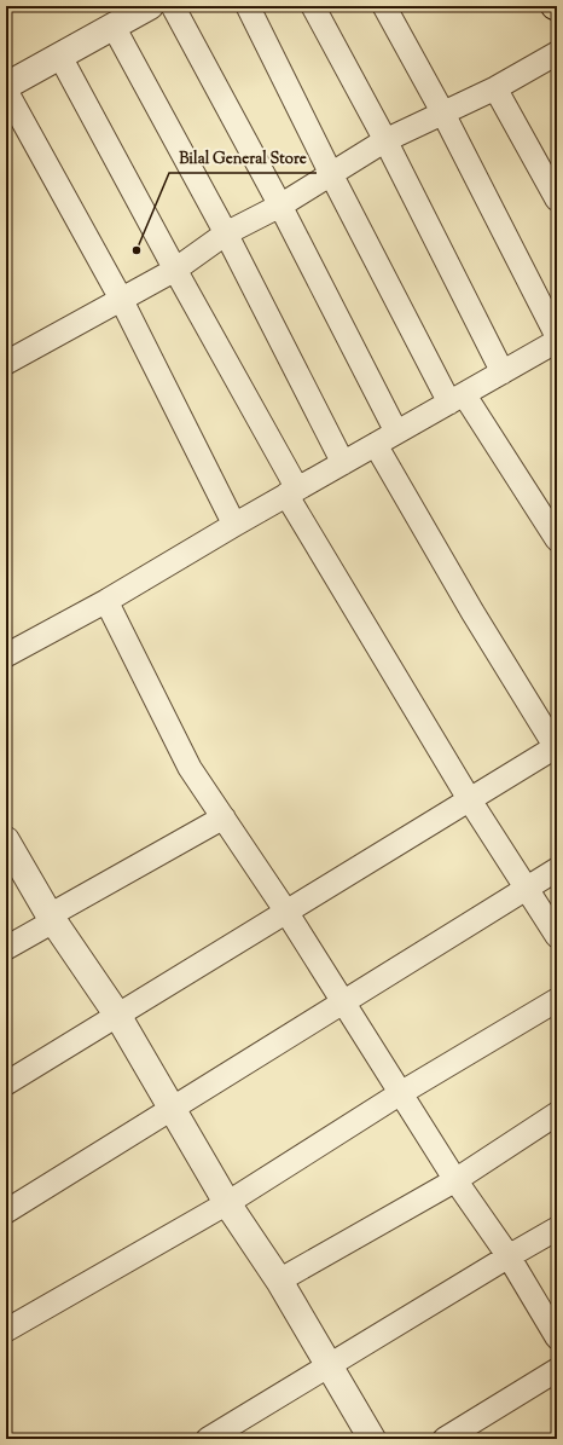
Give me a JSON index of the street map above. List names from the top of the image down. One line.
{"places":["Bilal General Store"]}
